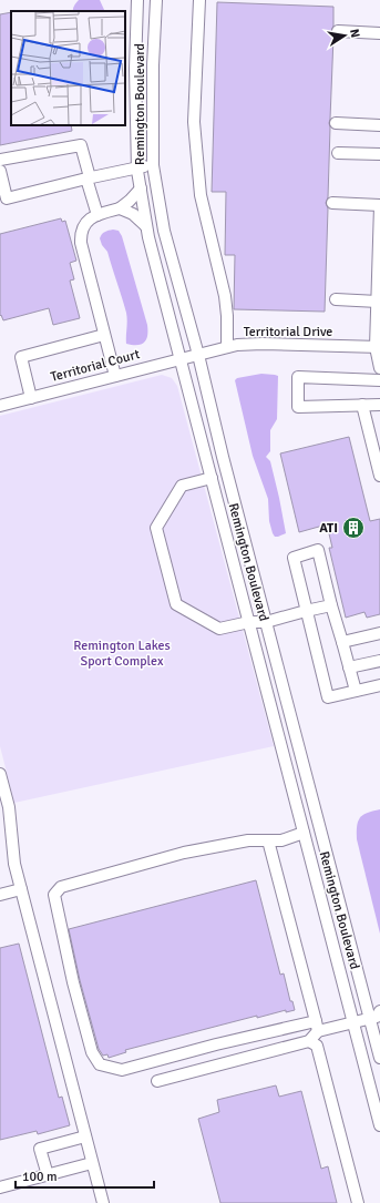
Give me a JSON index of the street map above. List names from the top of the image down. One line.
{"streets":{"street":["Remington Boulevard","Territorial Drive","Territorial Court"]},"crossings":[["Remington Boulevard","Territorial Drive"],["Remington Boulevard","Territorial Court"],["Territorial Drive","Territorial Court"]],"parks":["Remington Lakes Sport Complex"],"places":{"building":["ATI"]},"scale_bar":"100 m","north":"right"}
